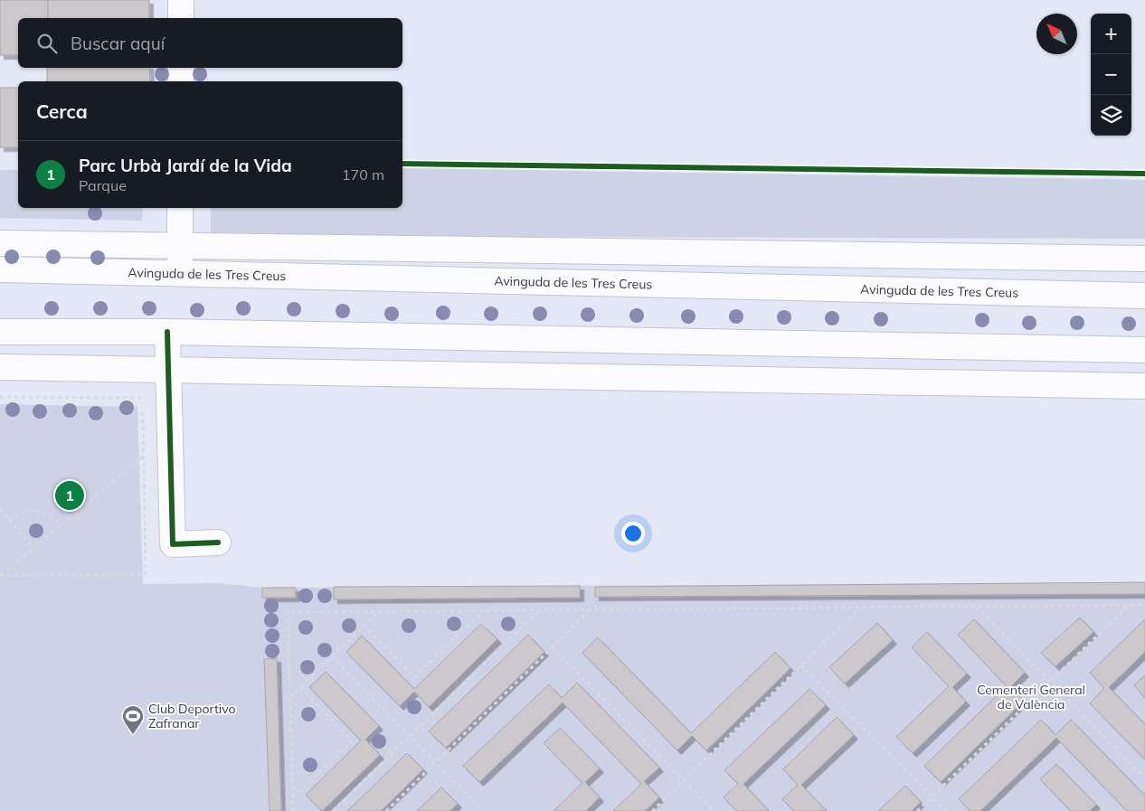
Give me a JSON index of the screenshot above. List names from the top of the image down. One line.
{"streets":{"main road":["Avinguda de les Tres Creus"]},"parks":["Cementeri General de València"],"places":{"sports":["Club Deportivo Zafranar"]},"north":"top left","page":{"map_buttons":["+","−"],"search":"Buscar aquí","heading":"Cerca","list":[{"mark":"1","name":"Parc Urbà Jardí de la Vida","note":"Parque","value":"170 m"}],"pins":"1"}}
